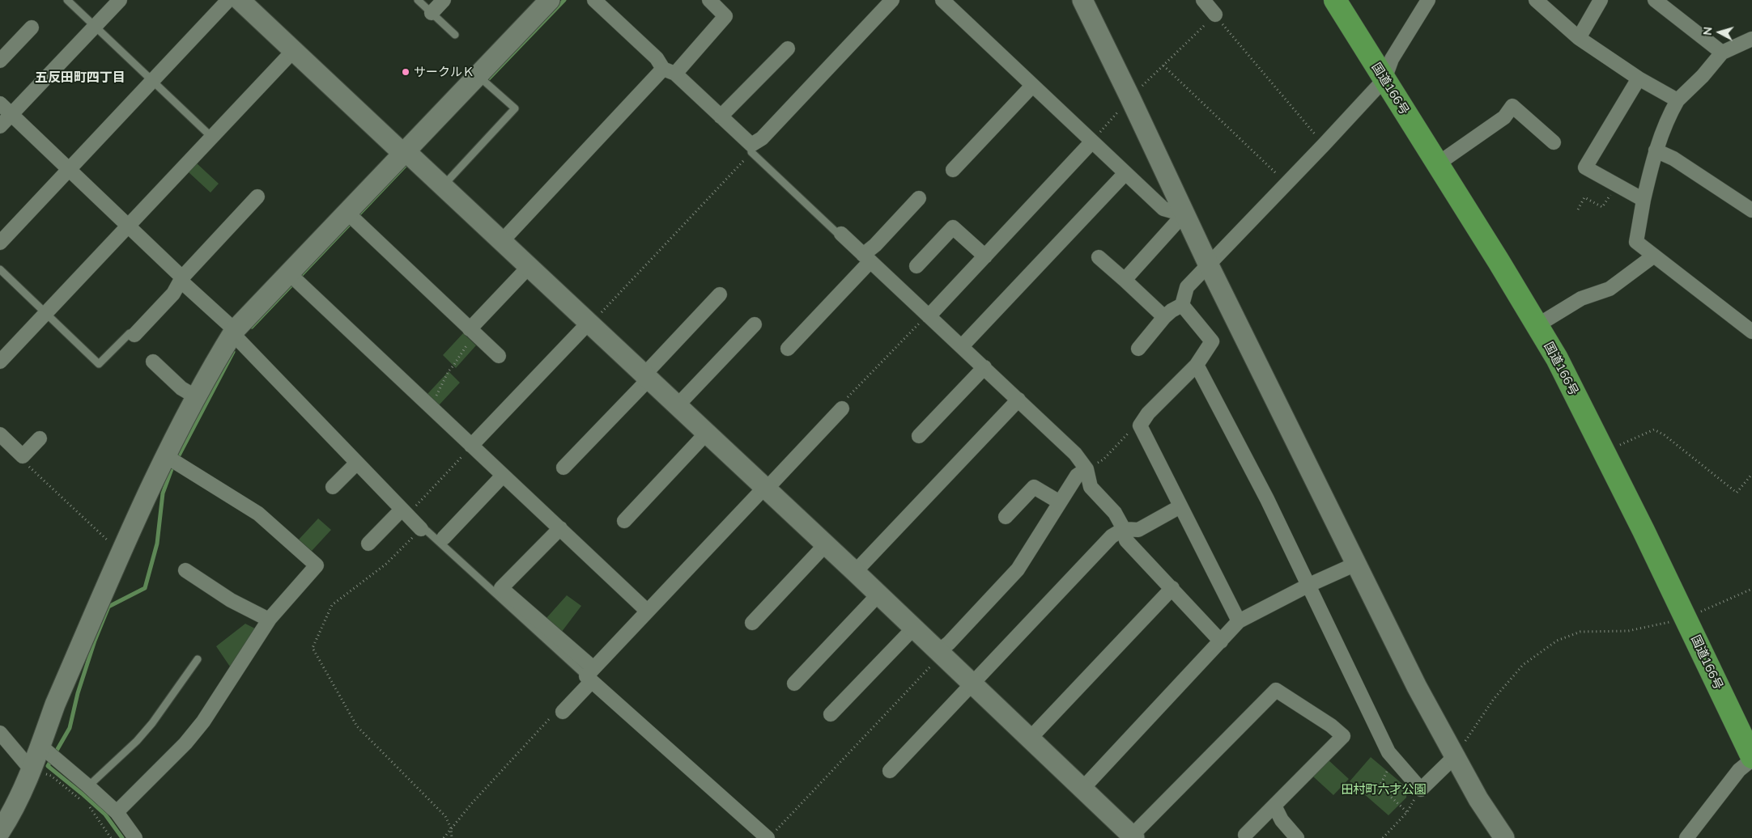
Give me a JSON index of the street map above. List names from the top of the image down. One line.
{"streets":{"highway":["国道166号"]},"districts":["五反田町四丁目"],"parks":["田村町六才公園"],"places":["サークルＫ"],"north":"left"}
